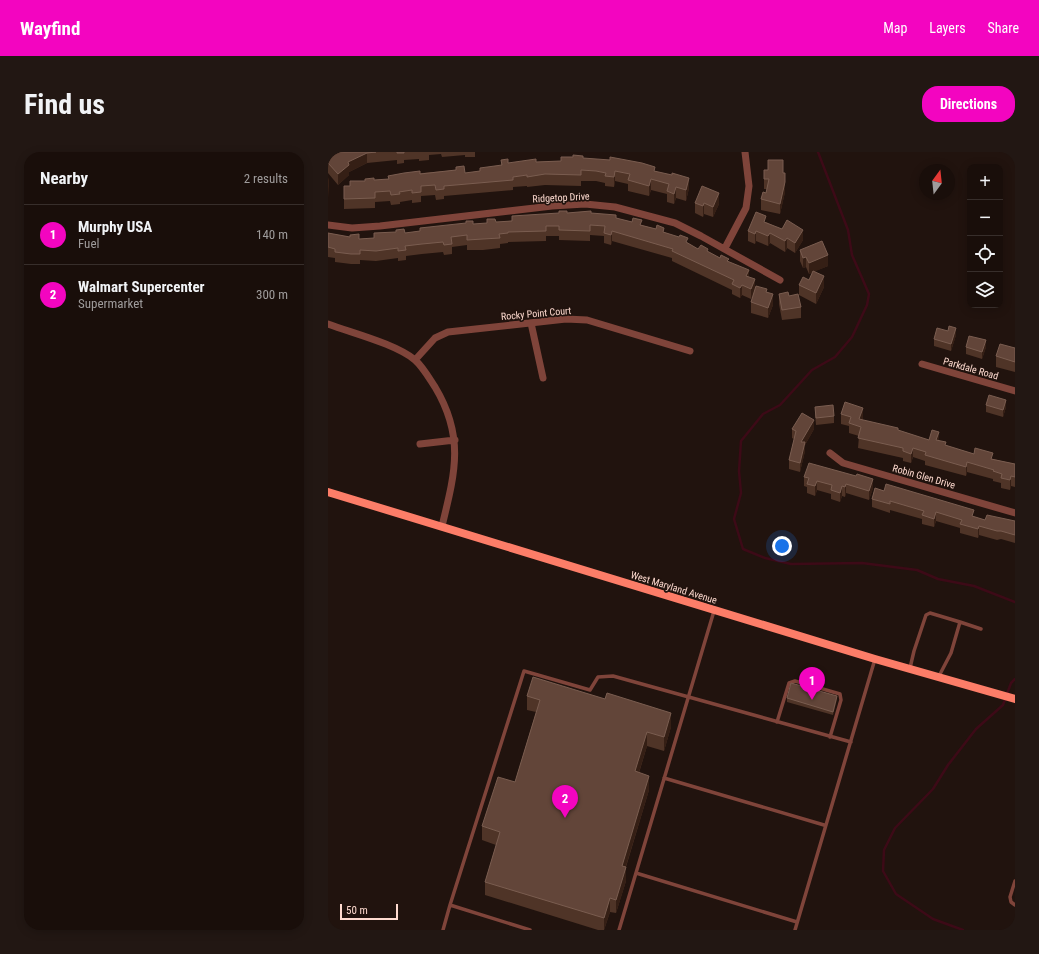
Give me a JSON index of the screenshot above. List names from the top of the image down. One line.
{"streets":{"street":["Ridgetop Drive","Rocky Point Court","Parkdale Road","Robin Glen Drive","West Maryland Avenue"]},"scale_bar":"50 m","north":"top","page":{"header":"Wayfind","nav":["Map","Layers","Share"],"buttons":"Directions","title":"Find us","heading":["Nearby","2 results"],"map_buttons":["+","−"],"list":[{"mark":"1","name":"Murphy USA","note":"Fuel","value":"140 m"},{"mark":"2","name":"Walmart Supercenter","note":"Supermarket","value":"300 m"}],"pins":["1","2"],"scale":"50 m"}}
